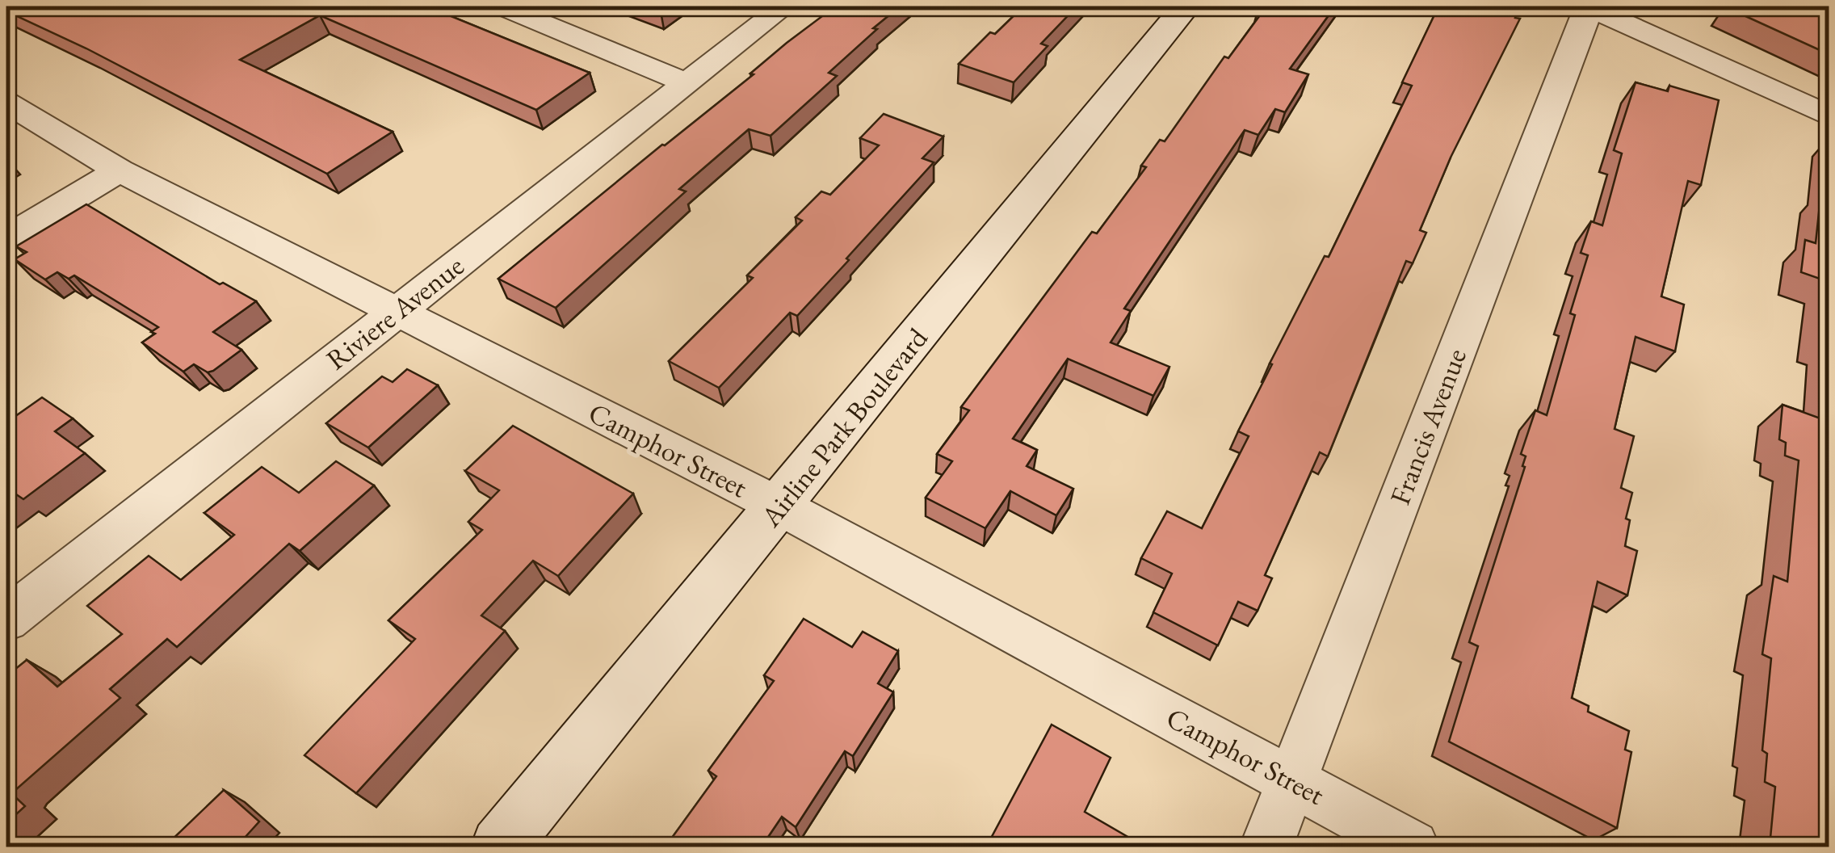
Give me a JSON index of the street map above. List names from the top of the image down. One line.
{"streets":{"street":["Riviere Avenue","Francis Avenue","Airline Park Boulevard","Camphor Street"]},"crossings":[["Riviere Avenue","Camphor Street"],["Francis Avenue","Camphor Street"],["Airline Park Boulevard","Camphor Street"]]}
